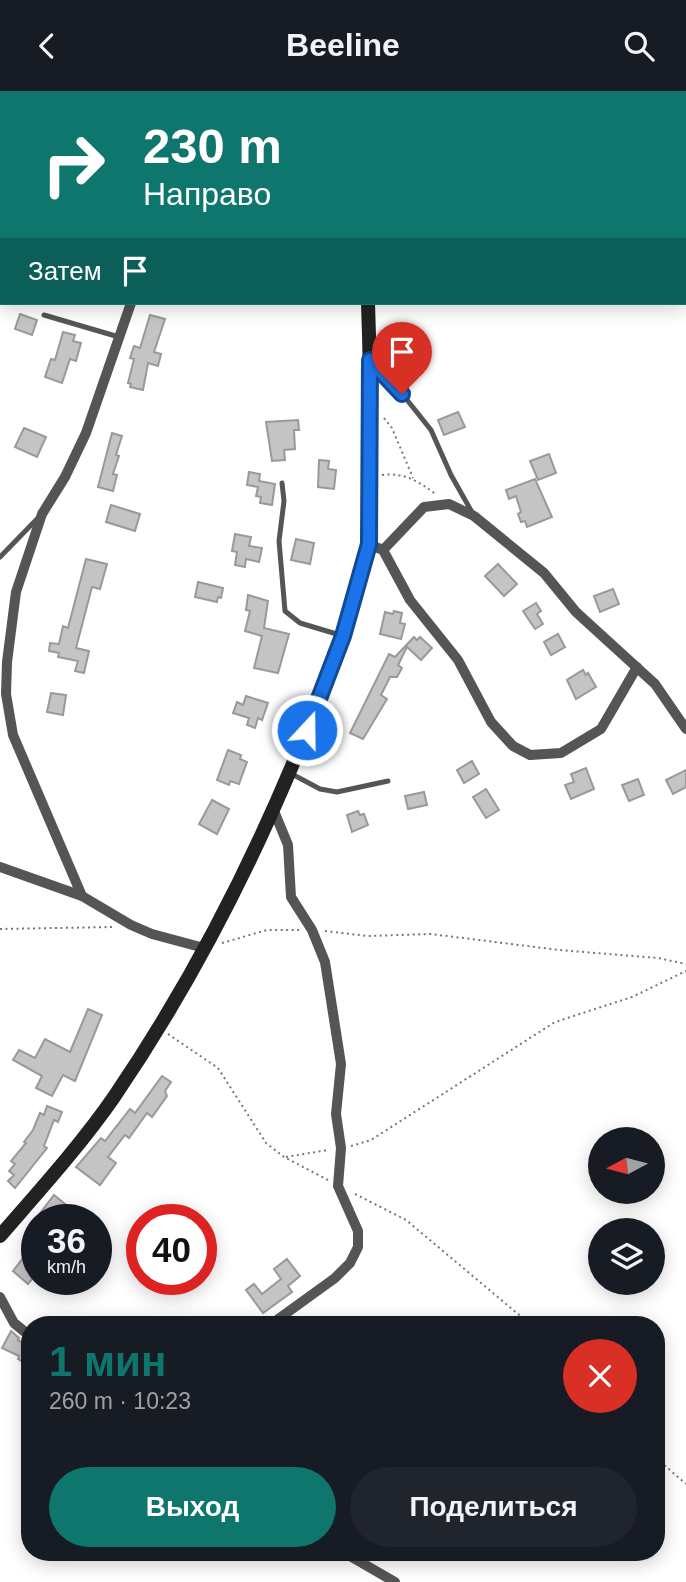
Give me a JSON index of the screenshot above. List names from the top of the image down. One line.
{"north":"left","page":{"header":"Beeline","turn":["230 m","Направо"],"then":"Затем","speed":"36 km/h","limit":"40","heading":["1 мин","260 m · 10:23"],"buttons":["Выход","Поделиться"]}}
